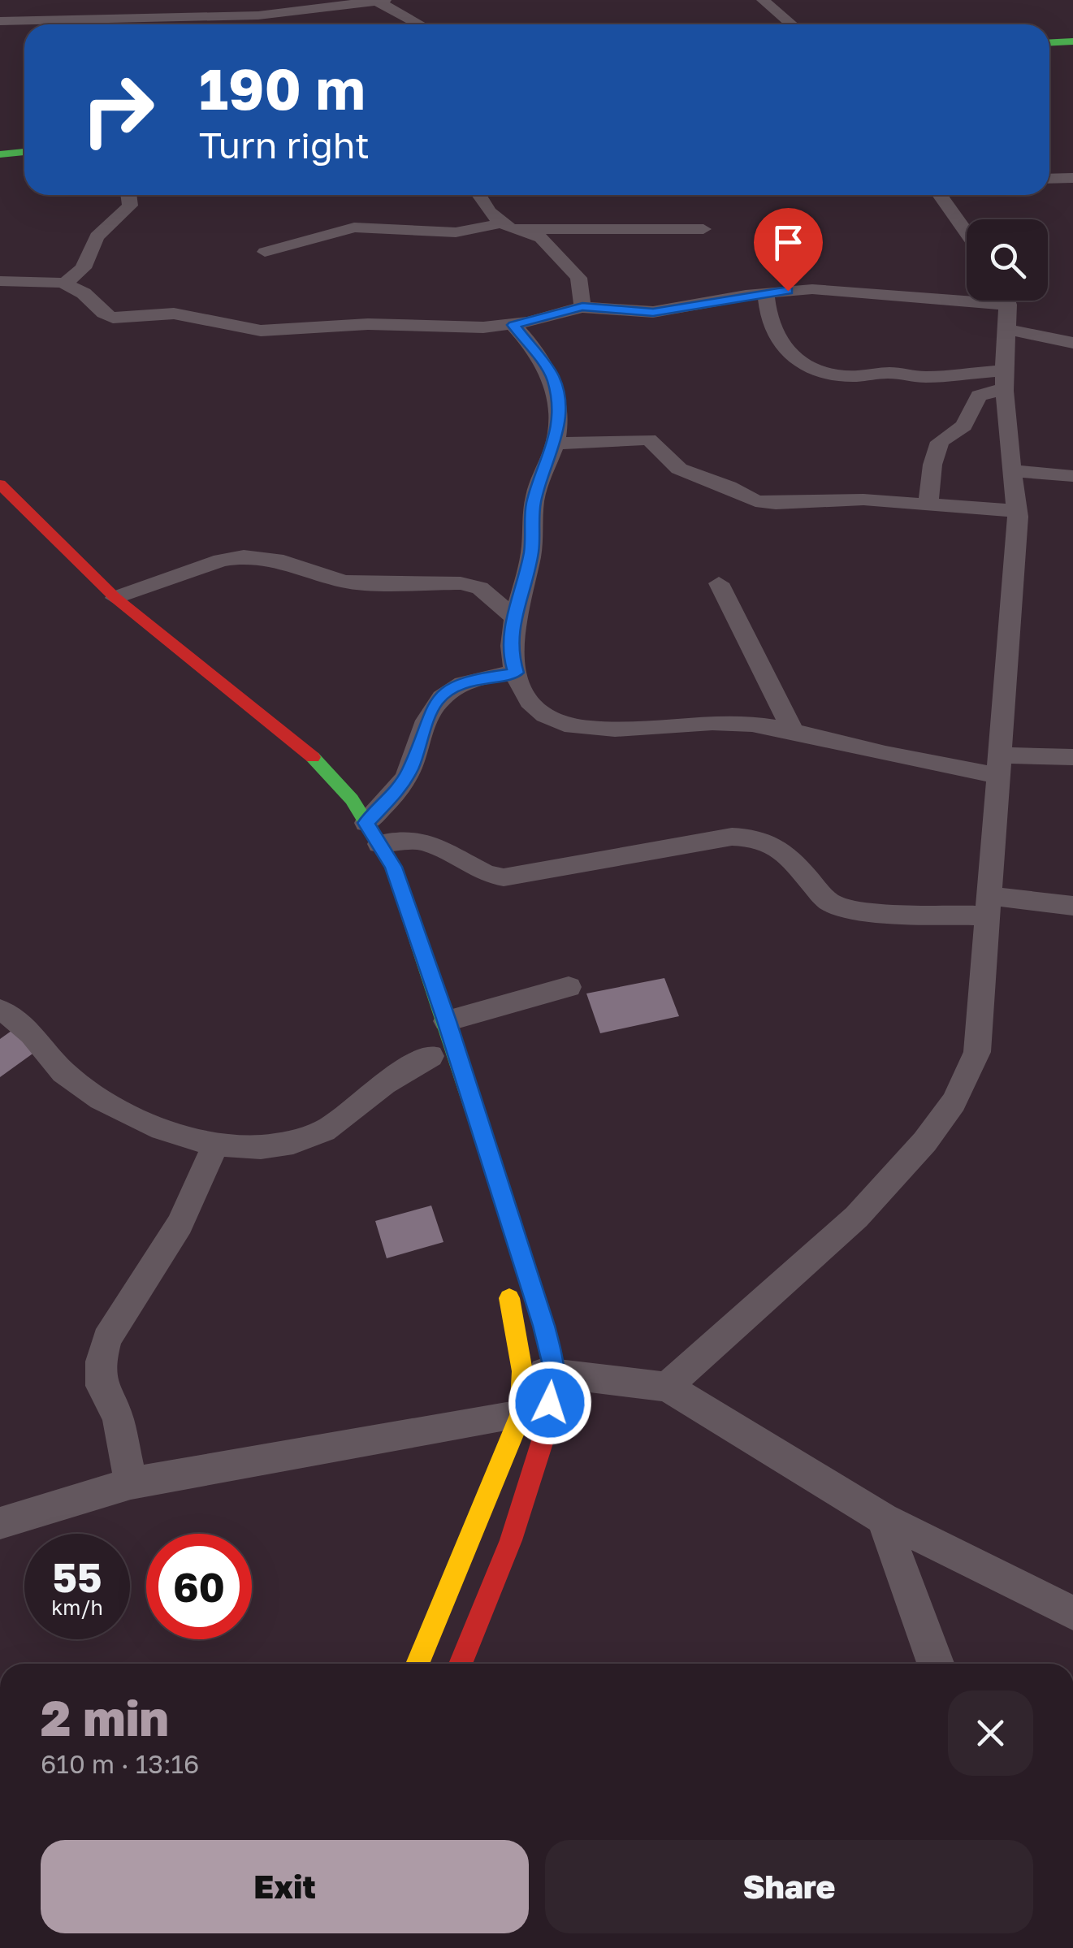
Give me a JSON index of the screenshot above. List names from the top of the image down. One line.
{"page":{"turn":["190 m","Turn right"],"speed":"55 km/h","limit":"60","heading":["2 min","610 m · 13:16"],"buttons":["Exit","Share"]}}
